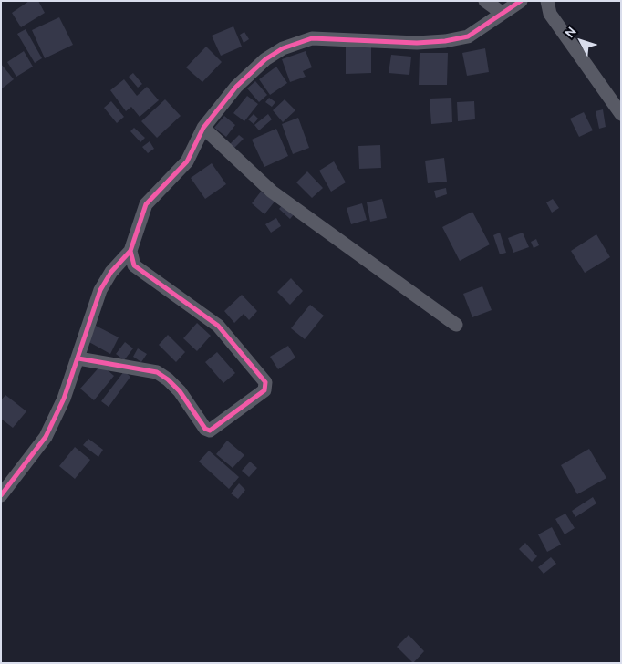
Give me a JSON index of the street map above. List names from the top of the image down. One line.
{"north":"top left"}
